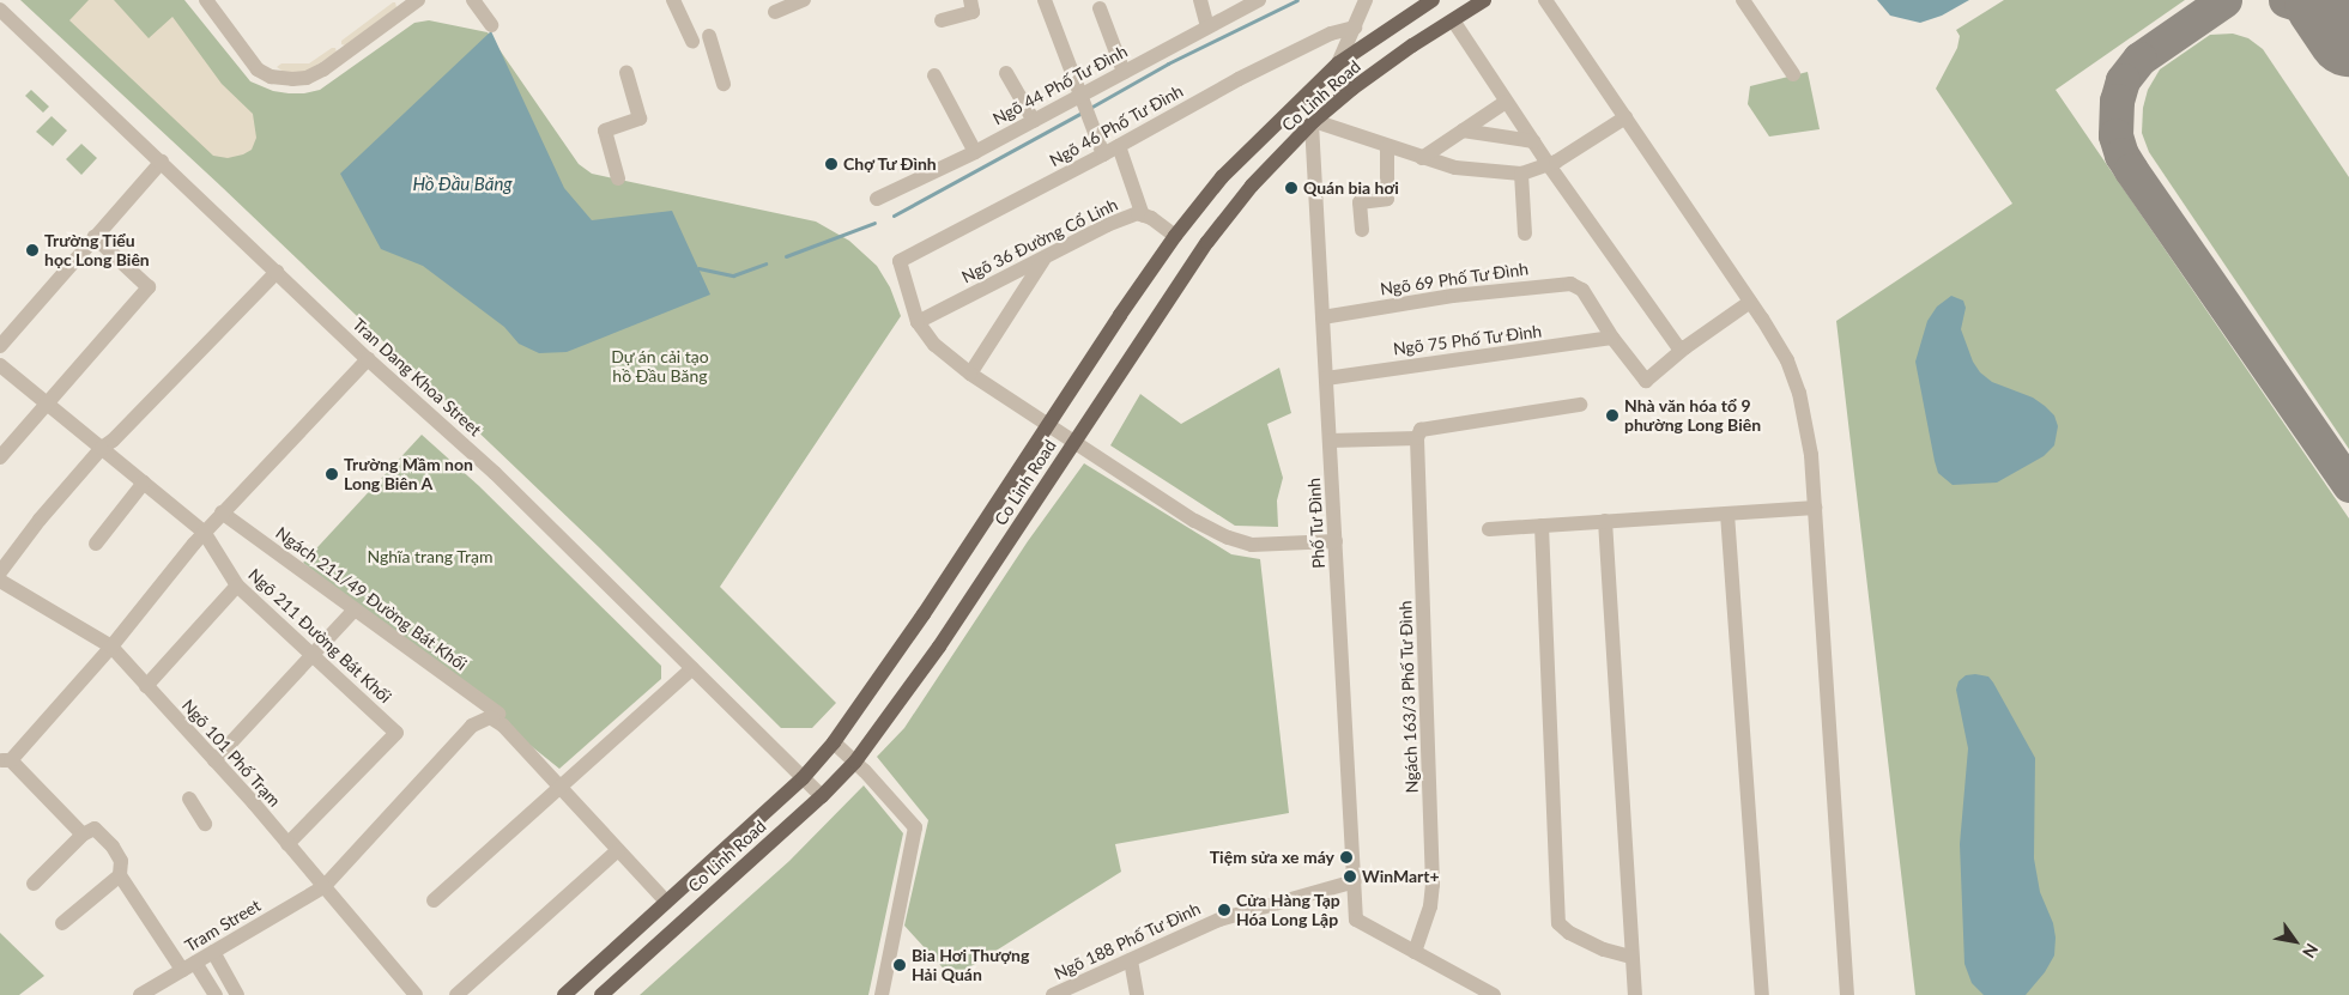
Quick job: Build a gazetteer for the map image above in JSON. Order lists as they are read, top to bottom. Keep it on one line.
{"streets":{"main road":["Co Linh Road"],"street":["Ngõ 44 Phố Tư Đình","Ngõ 46 Phố Tư Đình","Ngõ 36 Đường Cổ Linh","Ngõ 69 Phố Tư Đình","Ngõ 75 Phố Tư Đình","Tran Dang Khoa Street","Phố Tư Đình","Ngách 211/49 Đường Bát Khối","Ngõ 211 Đường Bát Khối","Ngách 163/3 Phố Tư Đình","Ngõ 101 Phố Trạm","Tram Street","Ngõ 188 Phố Tư Đình"]},"crossings":[["Co Linh Road","Ngõ 36 Đường Cổ Linh"],["Co Linh Road","Tran Dang Khoa Street"],["Co Linh Road","Phố Tư Đình"],["Ngõ 46 Phố Tư Đình","Ngõ 36 Đường Cổ Linh"],["Ngõ 69 Phố Tư Đình","Ngõ 75 Phố Tư Đình"],["Ngõ 69 Phố Tư Đình","Phố Tư Đình"],["Ngõ 75 Phố Tư Đình","Phố Tư Đình"],["Phố Tư Đình","Ngách 163/3 Phố Tư Đình"],["Phố Tư Đình","Ngõ 188 Phố Tư Đình"],["Ngõ 211 Đường Bát Khối","Ngõ 101 Phố Trạm"],["Ngõ 101 Phố Trạm","Tram Street"]],"water":["Hồ Đầu Băng"],"parks":["Dự án cải tạo hồ Đầu Băng","Nghĩa trang Trạm"],"places":["Chợ Tư Đình","Quán bia hơi","Trường Tiểu học Long Biên","Nhà văn hóa tổ 9 phường Long Biên","Trường Mầm non Long Biên A","Tiệm sửa xe máy","WinMart+","Cửa Hàng Tạp Hóa Long Lập","Bia Hơi Thượng Hải Quán"],"north":"bottom right"}
